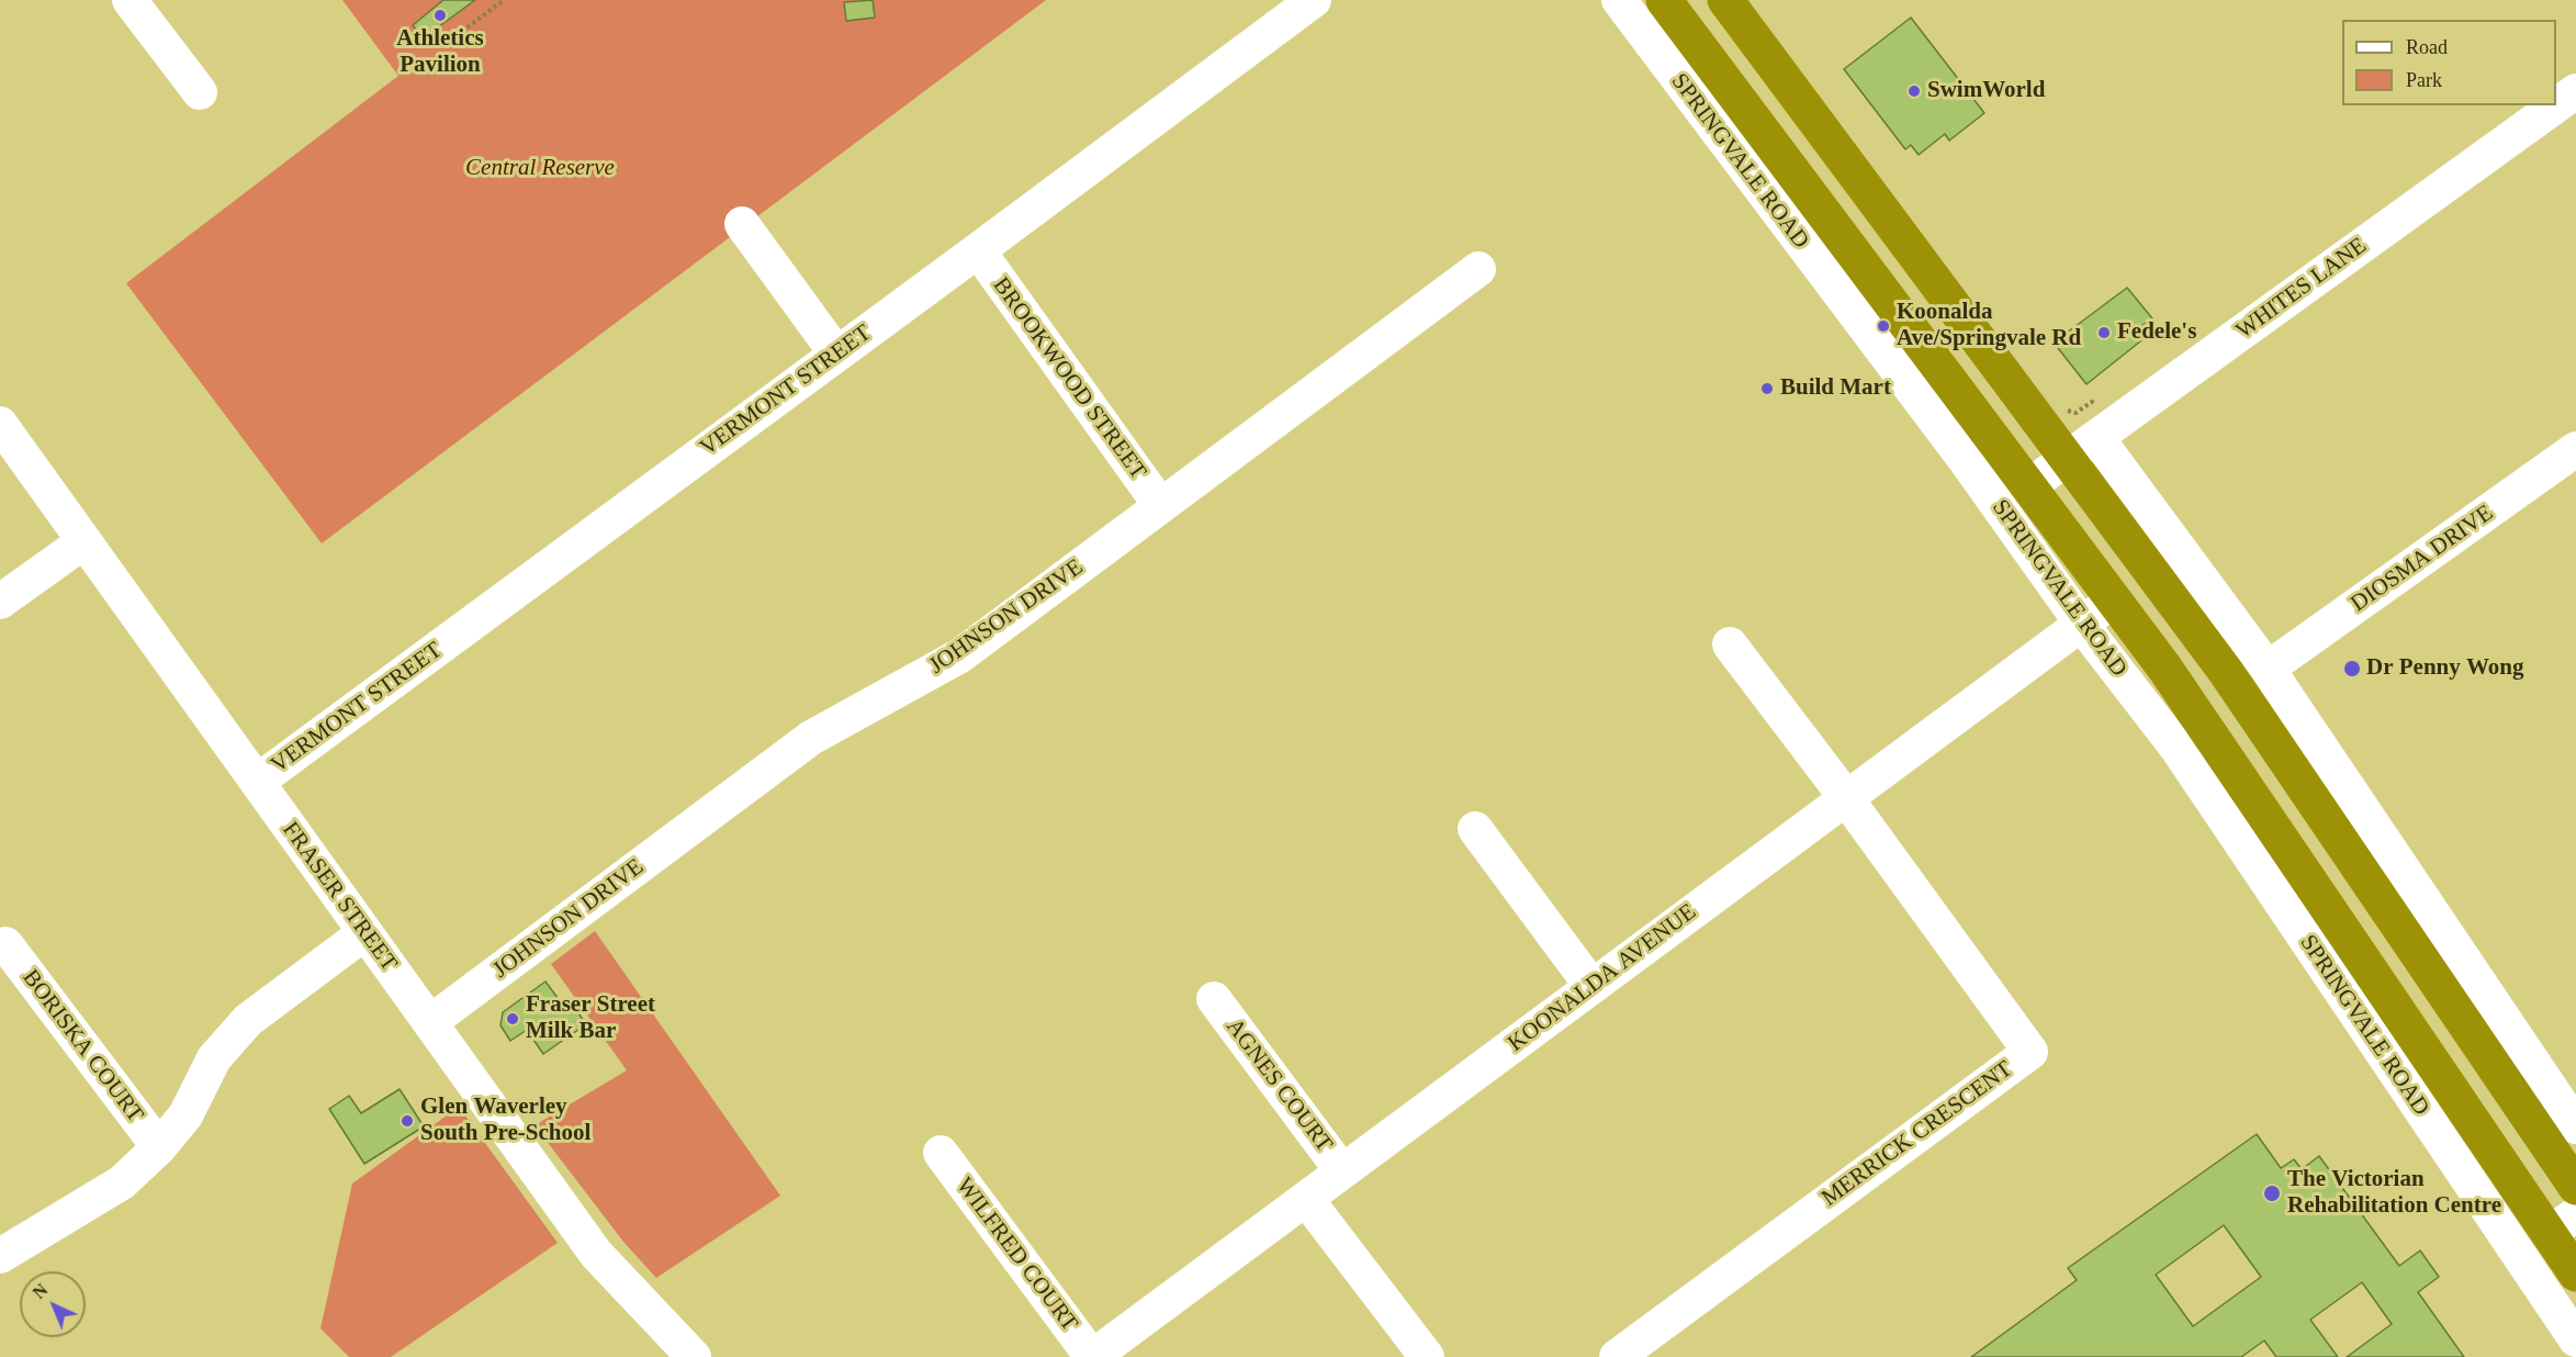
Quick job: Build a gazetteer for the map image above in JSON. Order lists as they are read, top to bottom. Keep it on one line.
{"streets":{"highway":["SPRINGVALE ROAD"],"street":["WHITES LANE","BROOKWOOD STREET","VERMONT STREET","DIOSMA DRIVE","JOHNSON DRIVE","FRASER STREET","KOONALDA AVENUE","BORISKA COURT","AGNES COURT","MERRICK CRESCENT","WILFRED COURT"]},"crossings":[["SPRINGVALE ROAD","WHITES LANE"],["SPRINGVALE ROAD","KOONALDA AVENUE"],["BROOKWOOD STREET","VERMONT STREET"],["BROOKWOOD STREET","JOHNSON DRIVE"],["VERMONT STREET","FRASER STREET"],["JOHNSON DRIVE","FRASER STREET"],["KOONALDA AVENUE","AGNES COURT"],["KOONALDA AVENUE","MERRICK CRESCENT"],["KOONALDA AVENUE","WILFRED COURT"]],"parks":["Central Reserve"],"places":["Athletics Pavilion","SwimWorld","Koonalda Ave/Springvale Rd","Fedele's","Build Mart","Dr Penny Wong","Fraser Street Milk Bar","Glen Waverley South Pre-School","The Victorian Rehabilitation Centre"],"legend":["Road","Park"],"north":"top left"}
